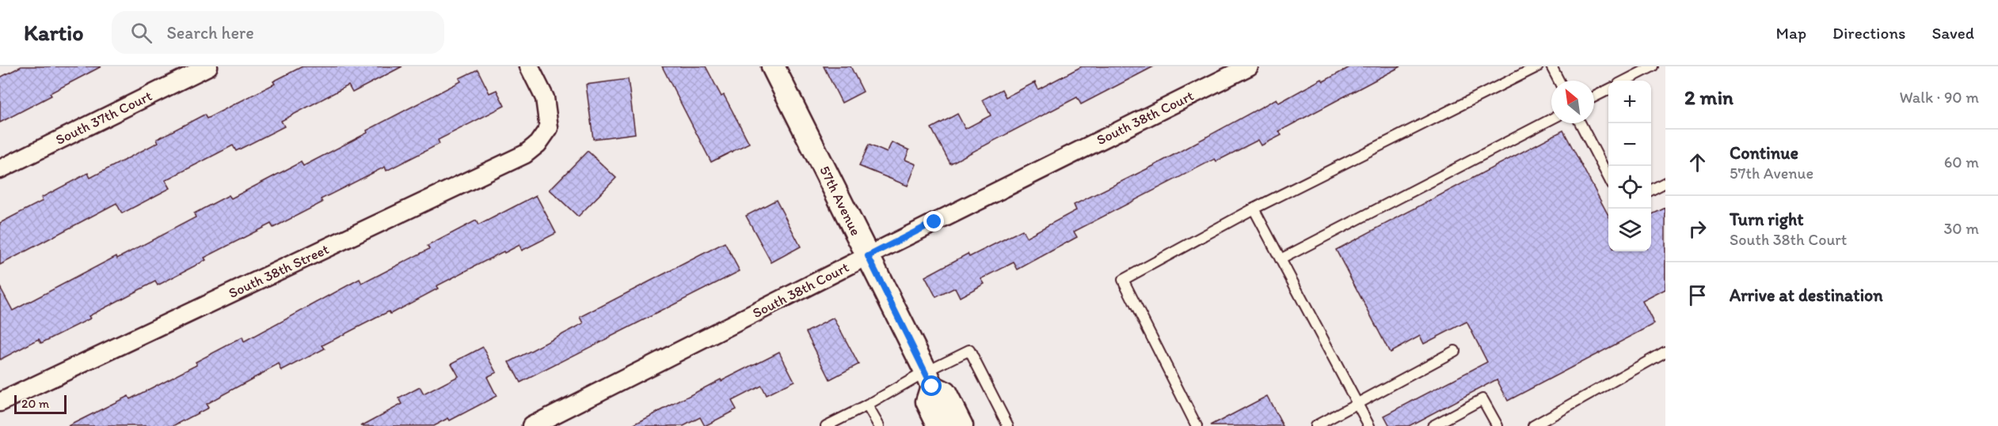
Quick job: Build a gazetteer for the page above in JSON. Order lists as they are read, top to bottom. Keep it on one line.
{"streets":{"street":["South 37th Court","South 38th Court","57th Avenue","South 38th Street"]},"crossings":[["South 38th Court","57th Avenue"]],"scale_bar":"20 m","north":"top left","page":{"header":"Kartio","search":"Search here","nav":["Map","Directions","Saved"],"heading":["2 min","Walk · 90 m"],"map_buttons":["+","−"],"list":[["Continue","57th Avenue","60 m"],["Turn right","South 38th Court","30 m"],"Arrive at destination"],"scale":"20 m"}}
